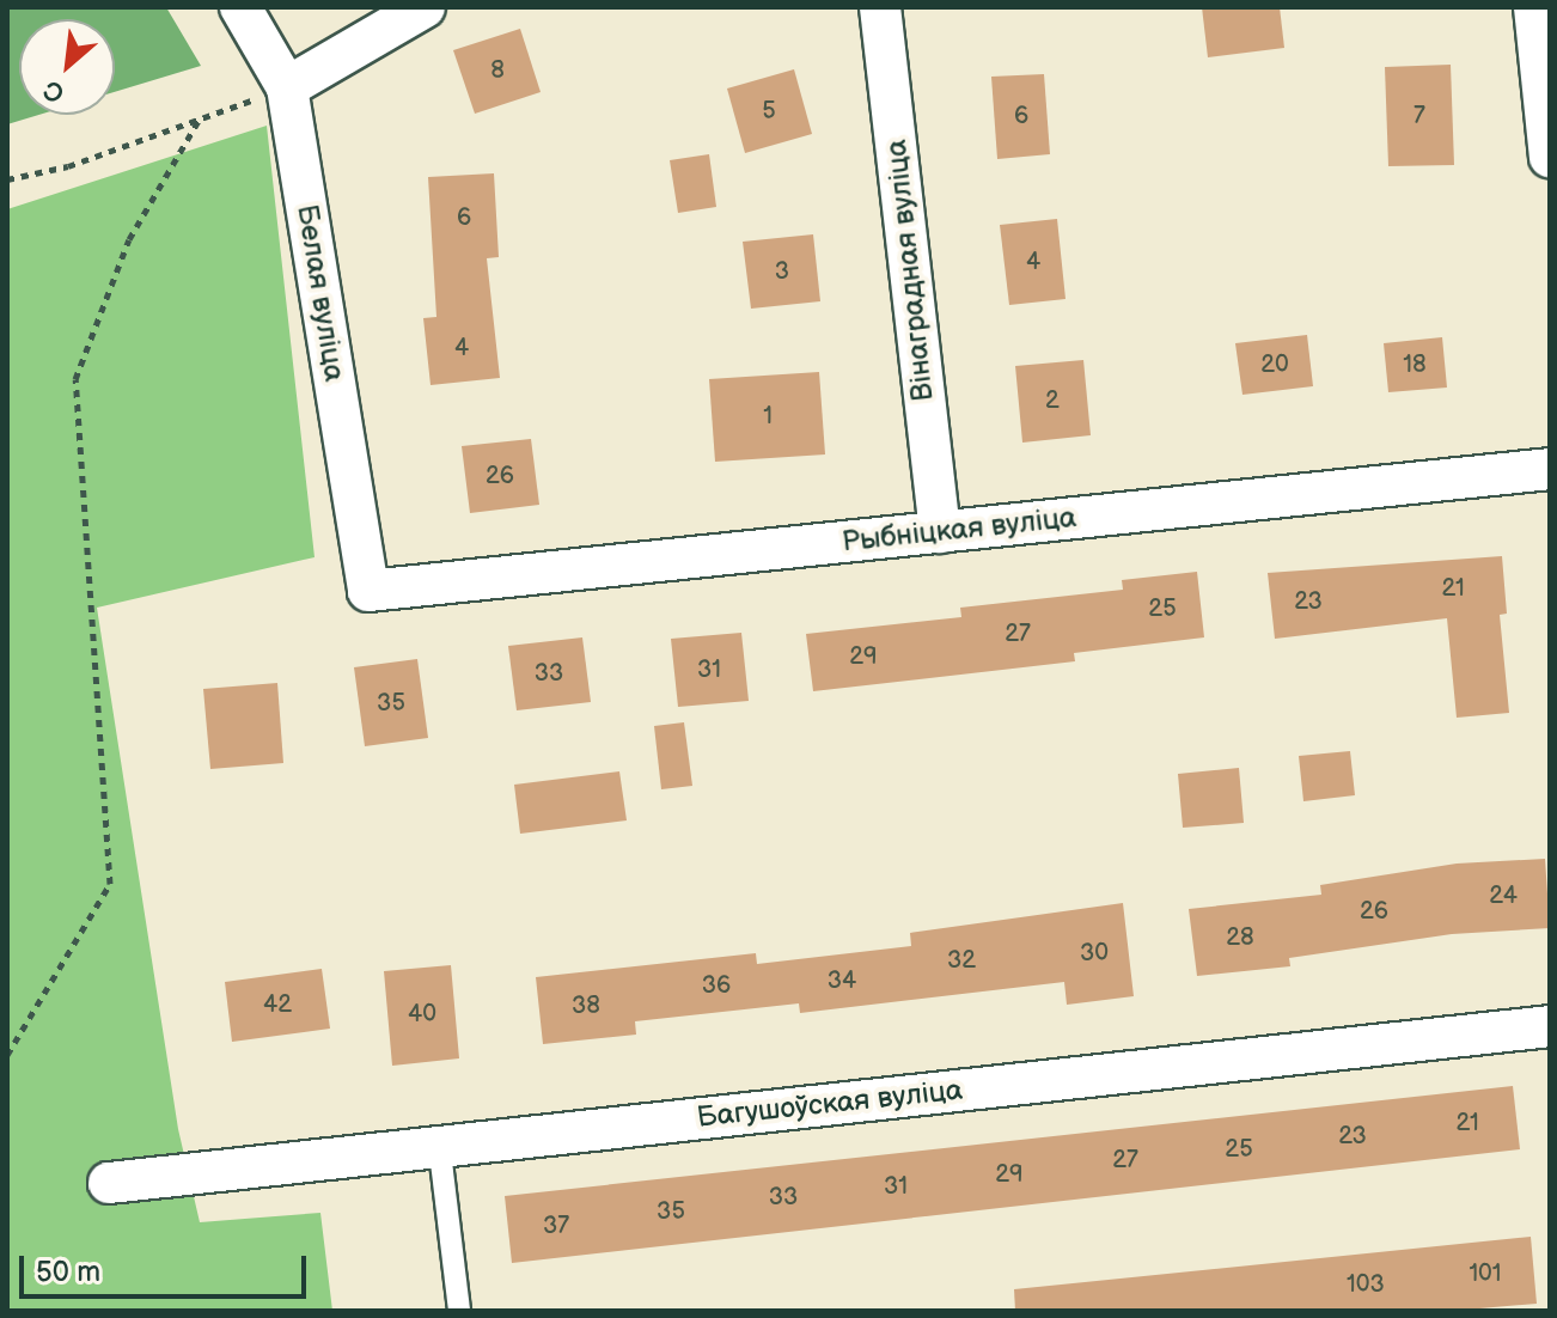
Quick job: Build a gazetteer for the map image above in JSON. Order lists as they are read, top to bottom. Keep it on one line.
{"streets":{"street":["Вінаградная вуліца","Белая вуліца","Рыбніцкая вуліца","Багушоўская вуліца"]},"crossings":[["Вінаградная вуліца","Рыбніцкая вуліца"],["Белая вуліца","Рыбніцкая вуліца"]],"house_numbers":["8","5","6","7","6","4","3","4","20","18","2","1","26","21","23","25","27","29","31","33","35","24","26","28","30","32","34","36","42","38","40","21","23","25","27","29","31","33","35","37","101","103"],"scale_bar":"50 m","north":"bottom left"}
